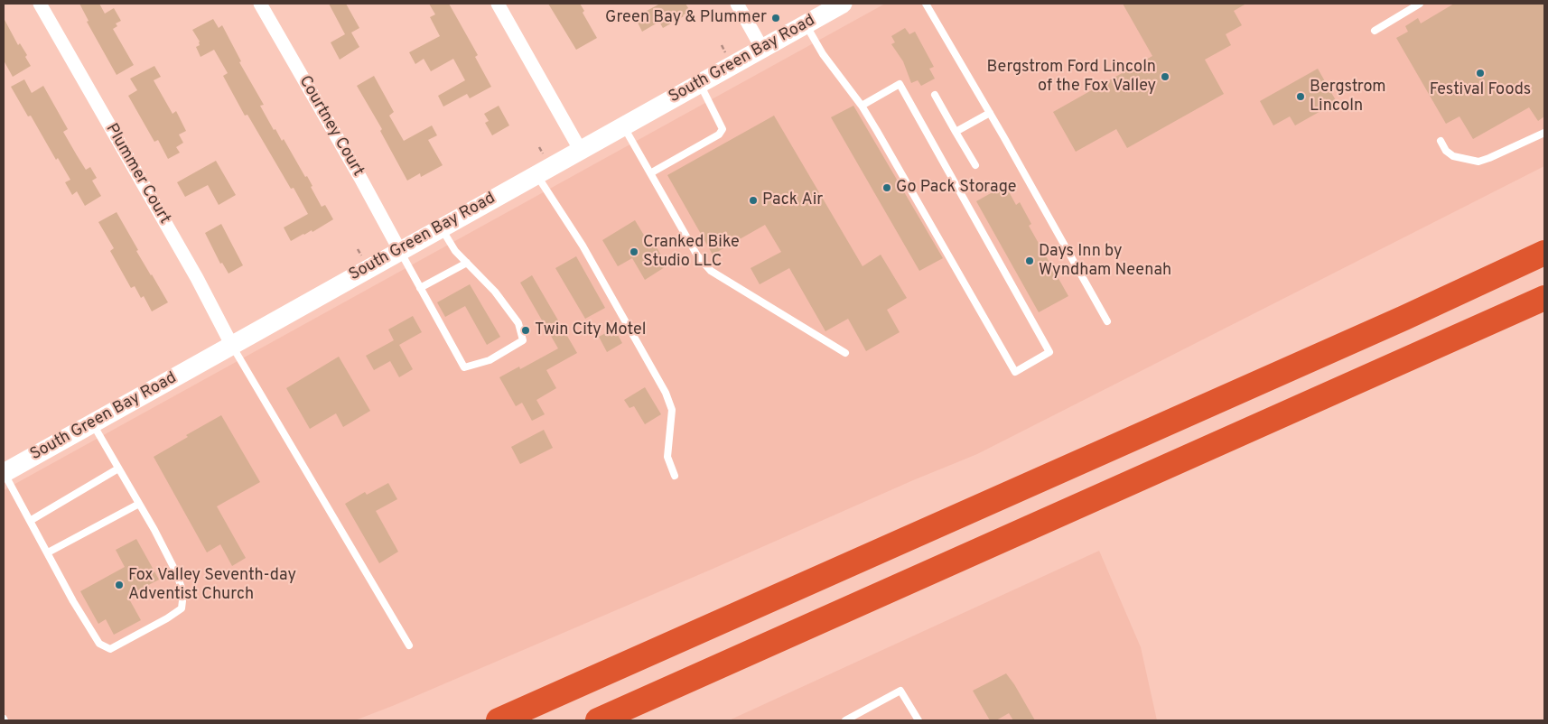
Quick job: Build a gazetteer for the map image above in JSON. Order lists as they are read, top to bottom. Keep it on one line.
{"streets":{"main road":["South Green Bay Road"],"street":["Courtney Court","Plummer Court"]},"crossings":[["South Green Bay Road","Courtney Court"],["South Green Bay Road","Plummer Court"]],"places":["Green Bay & Plummer","Festival Foods","Bergstrom Ford Lincoln of the Fox Valley","Bergstrom Lincoln","Go Pack Storage","Pack Air","Cranked Bike Studio LLC","Days Inn by Wyndham Neenah","Twin City Motel","Fox Valley Seventh-day Adventist Church"]}
